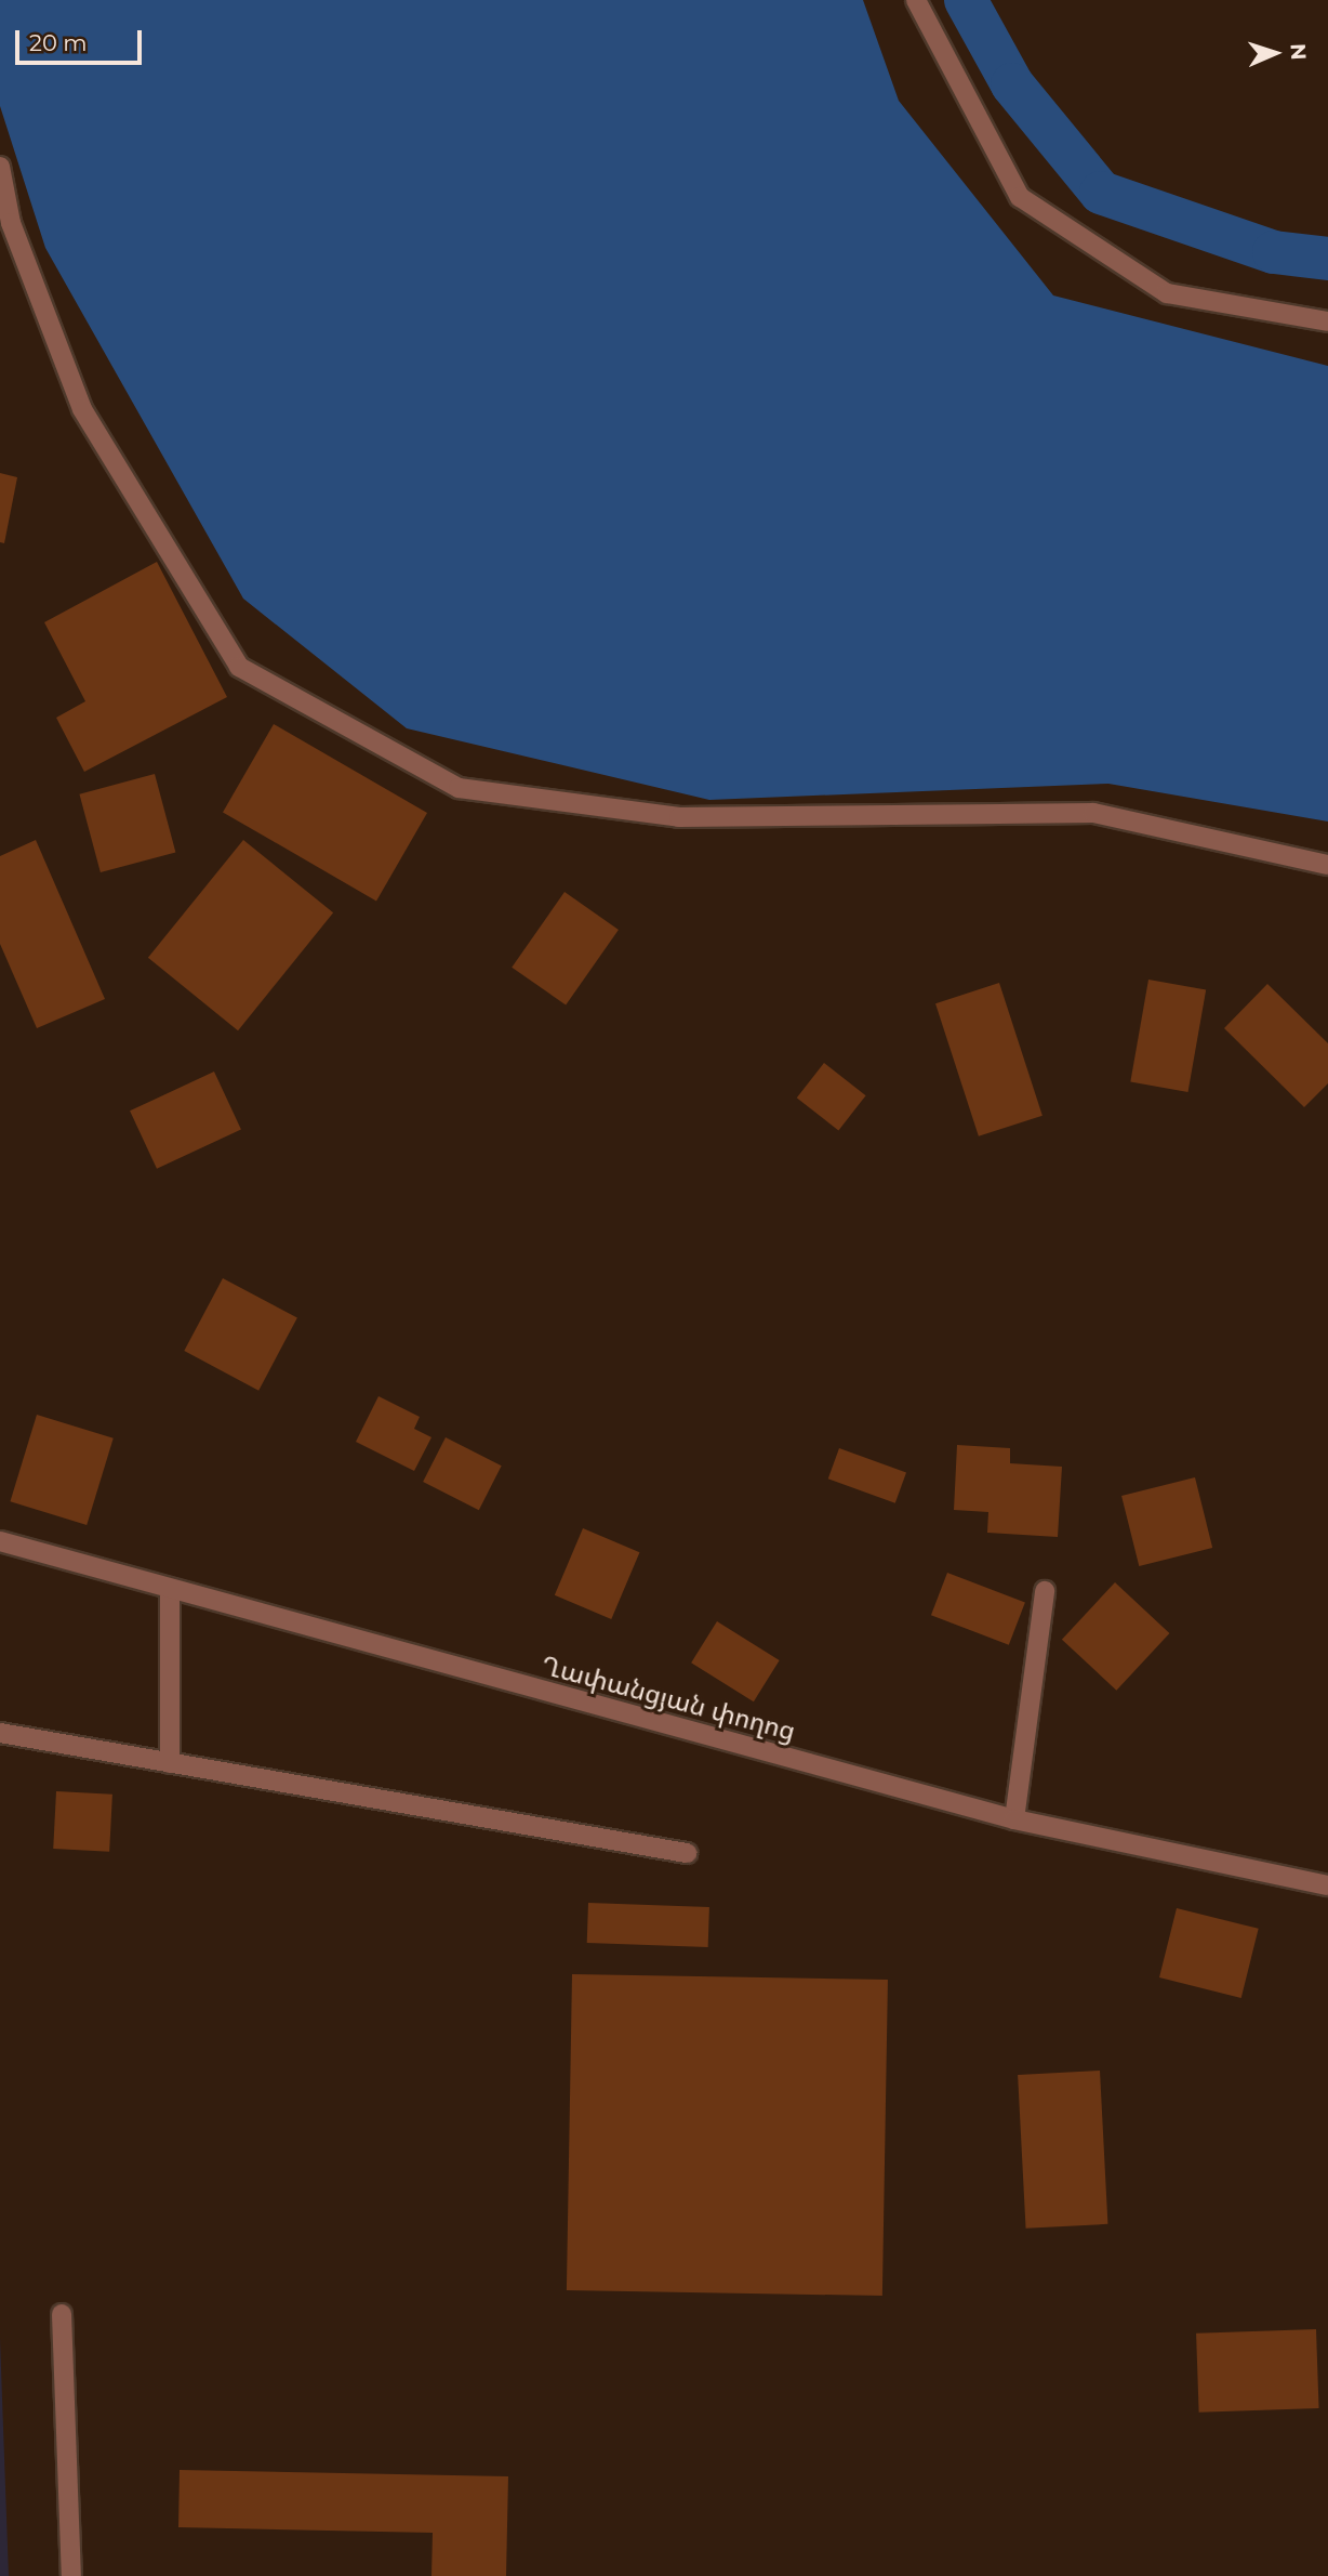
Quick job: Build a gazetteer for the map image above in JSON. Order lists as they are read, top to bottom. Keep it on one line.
{"streets":{"street":["Ղափանցյան փողոց"]},"scale_bar":"20 m","north":"right"}
